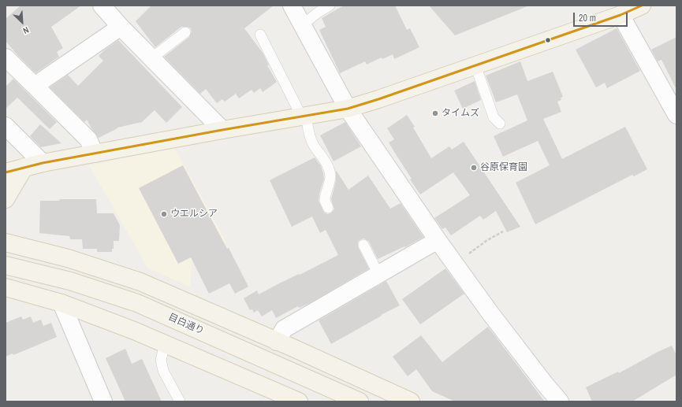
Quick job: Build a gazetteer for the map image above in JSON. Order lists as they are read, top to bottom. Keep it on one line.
{"streets":{"main road":["目白通り"]},"places":["タイムズ","谷原保育園","ウエルシア"],"scale_bar":"20 m","north":"bottom right"}
